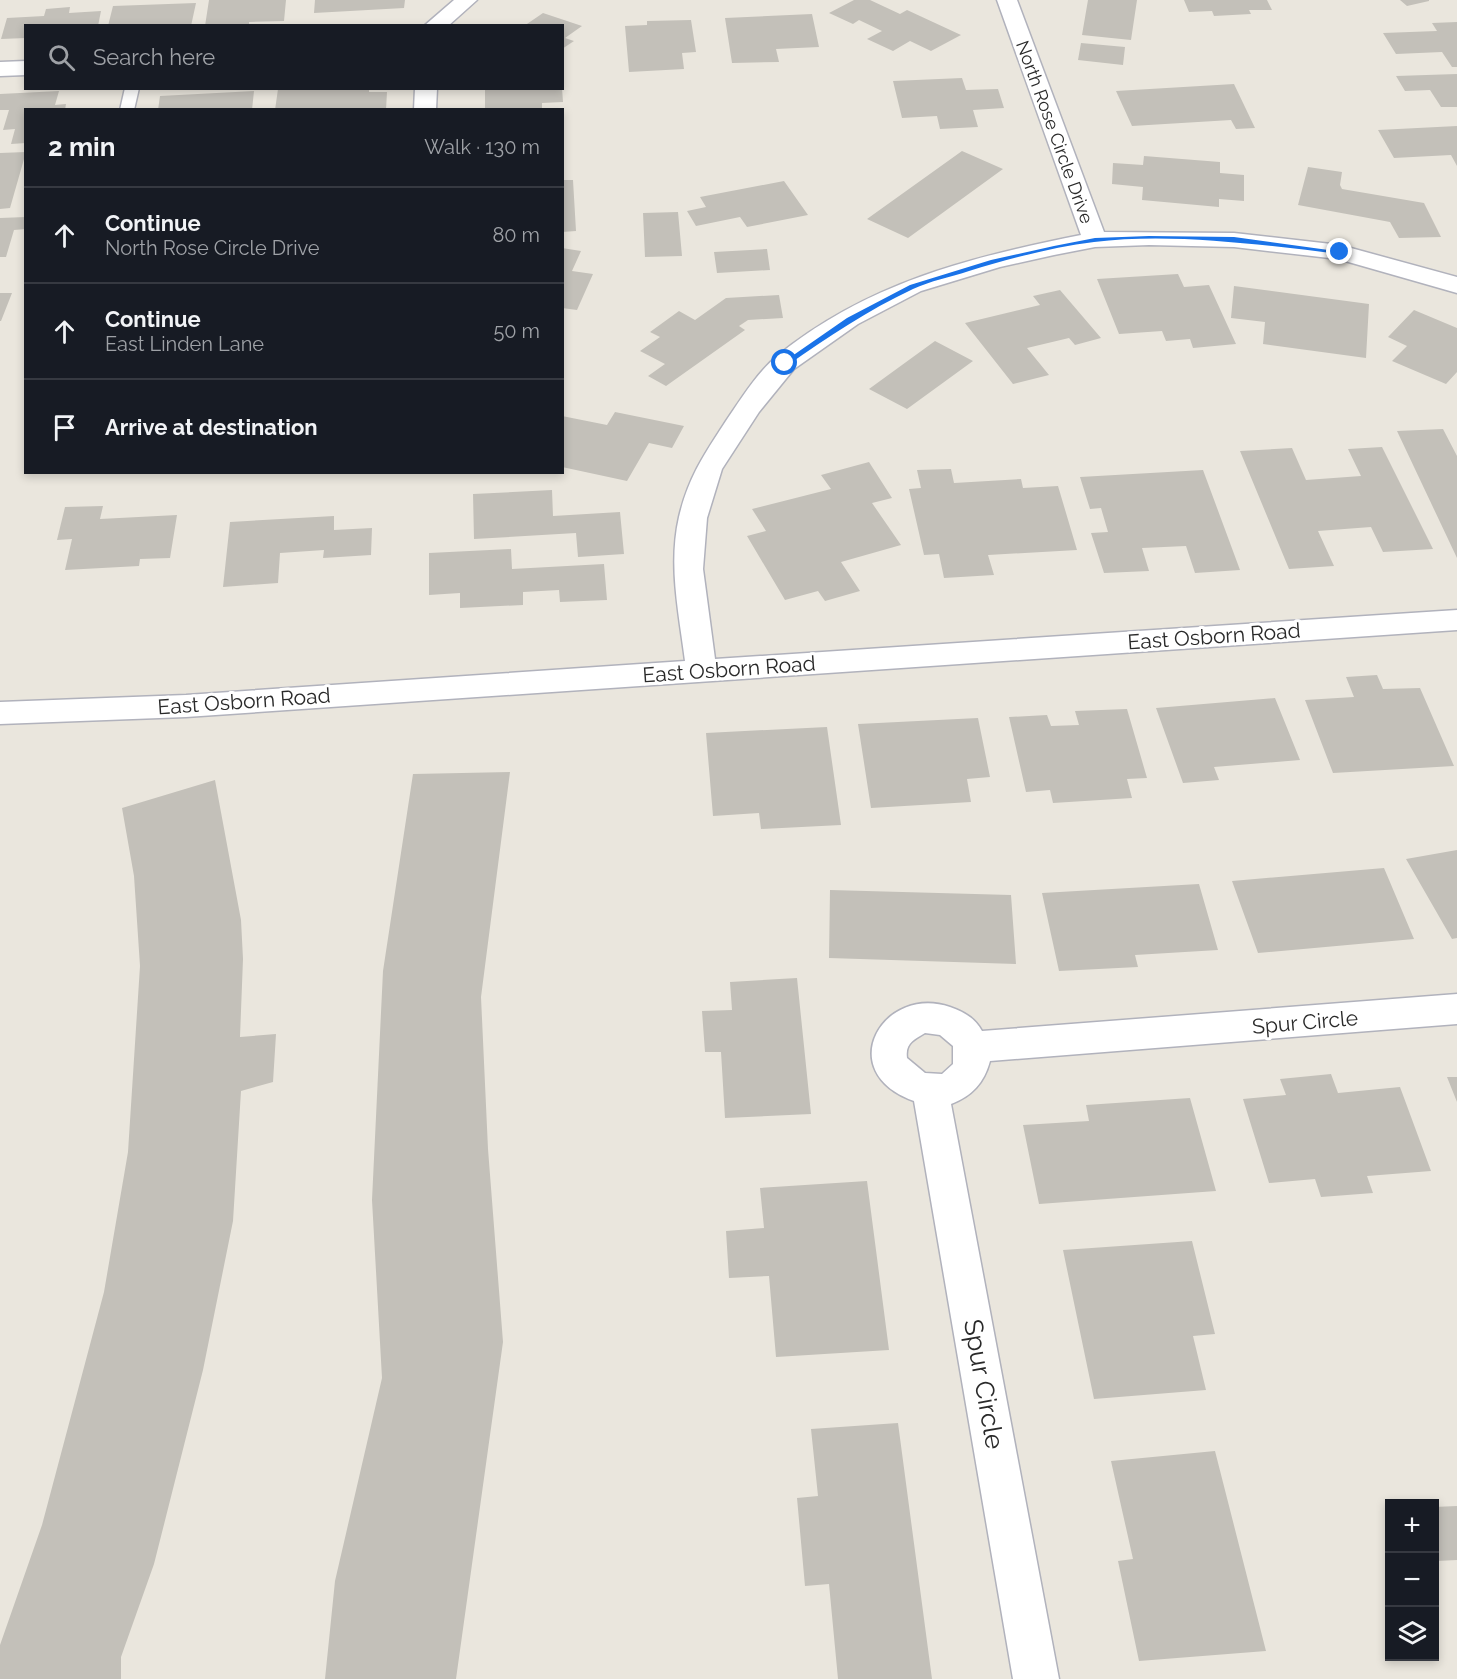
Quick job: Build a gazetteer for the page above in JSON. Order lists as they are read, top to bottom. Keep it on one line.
{"streets":{"street":["North Rose Circle Drive","East Osborn Road","Spur Circle"]},"crossings":[["North Rose Circle Drive","East Osborn Road"]],"page":{"search":"Search here","heading":["2 min","Walk · 130 m"],"list":[["Continue","North Rose Circle Drive","80 m"],["Continue","East Linden Lane","50 m"],"Arrive at destination"],"map_buttons":["+","−"]}}
